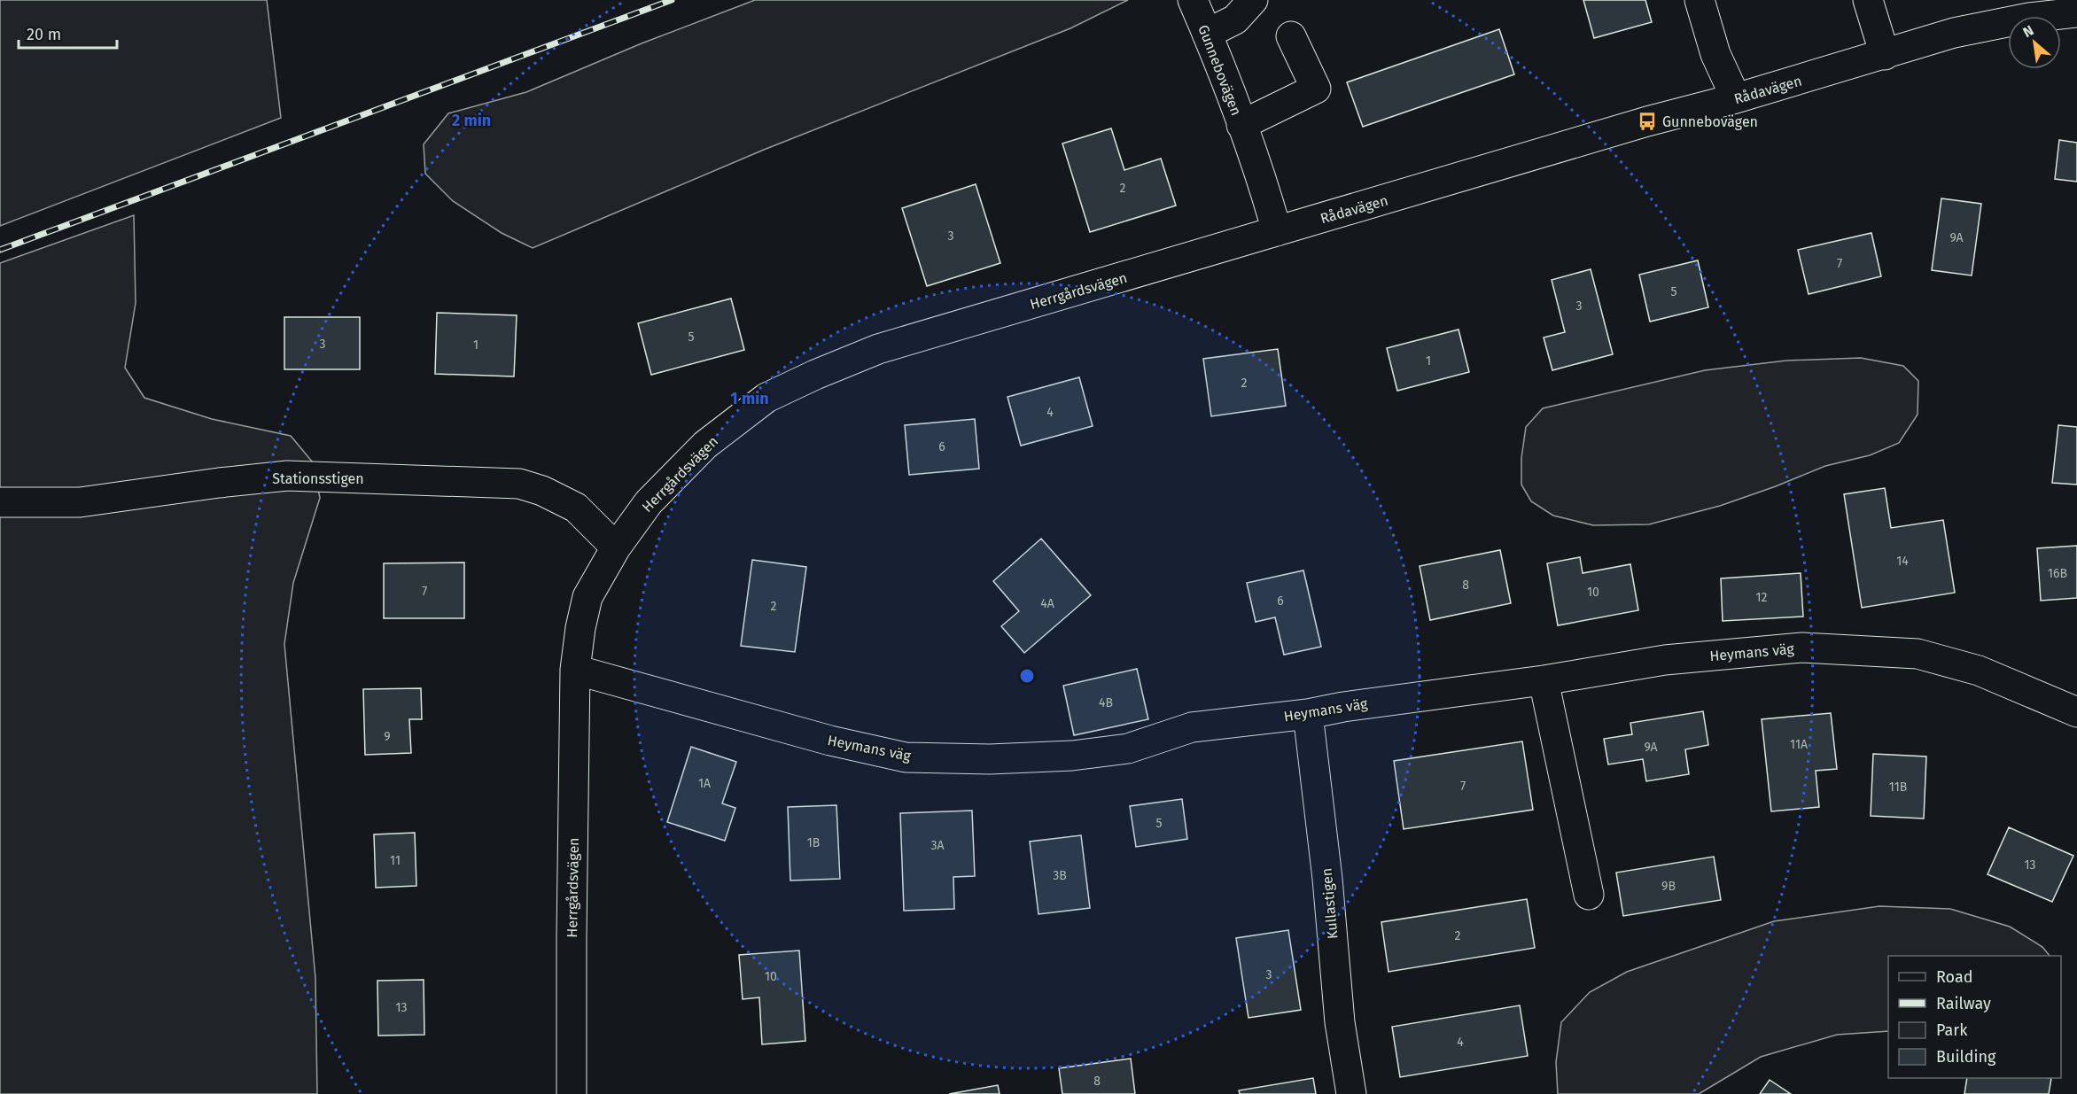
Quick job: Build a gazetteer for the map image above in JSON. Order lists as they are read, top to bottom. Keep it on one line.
{"streets":{"street":["Gunnebovägen","Rådavägen","Herrgårdsvägen","Stationsstigen","Heymans väg","Kullastigen"]},"crossings":[["Gunnebovägen","Rådavägen"],["Gunnebovägen","Herrgårdsvägen"],["Rådavägen","Herrgårdsvägen"],["Herrgårdsvägen","Stationsstigen"],["Herrgårdsvägen","Heymans väg"],["Heymans väg","Kullastigen"]],"places":{"bus stop":["Gunnebovägen"]},"house_numbers":["2","3","9A","7","5","3","5","3","1","1","2","4","6","14","16B","8","7","10","12","6","4A","2","4B","9","11A","9A","1A","7","11B","5","1B","3A","11","13","3B","9B","2","3","10","13","4","8"],"legend":["Road","Railway","Park","Building"],"scale_bar":"20 m","north":"top left","rings":["2 min","1 min"]}
